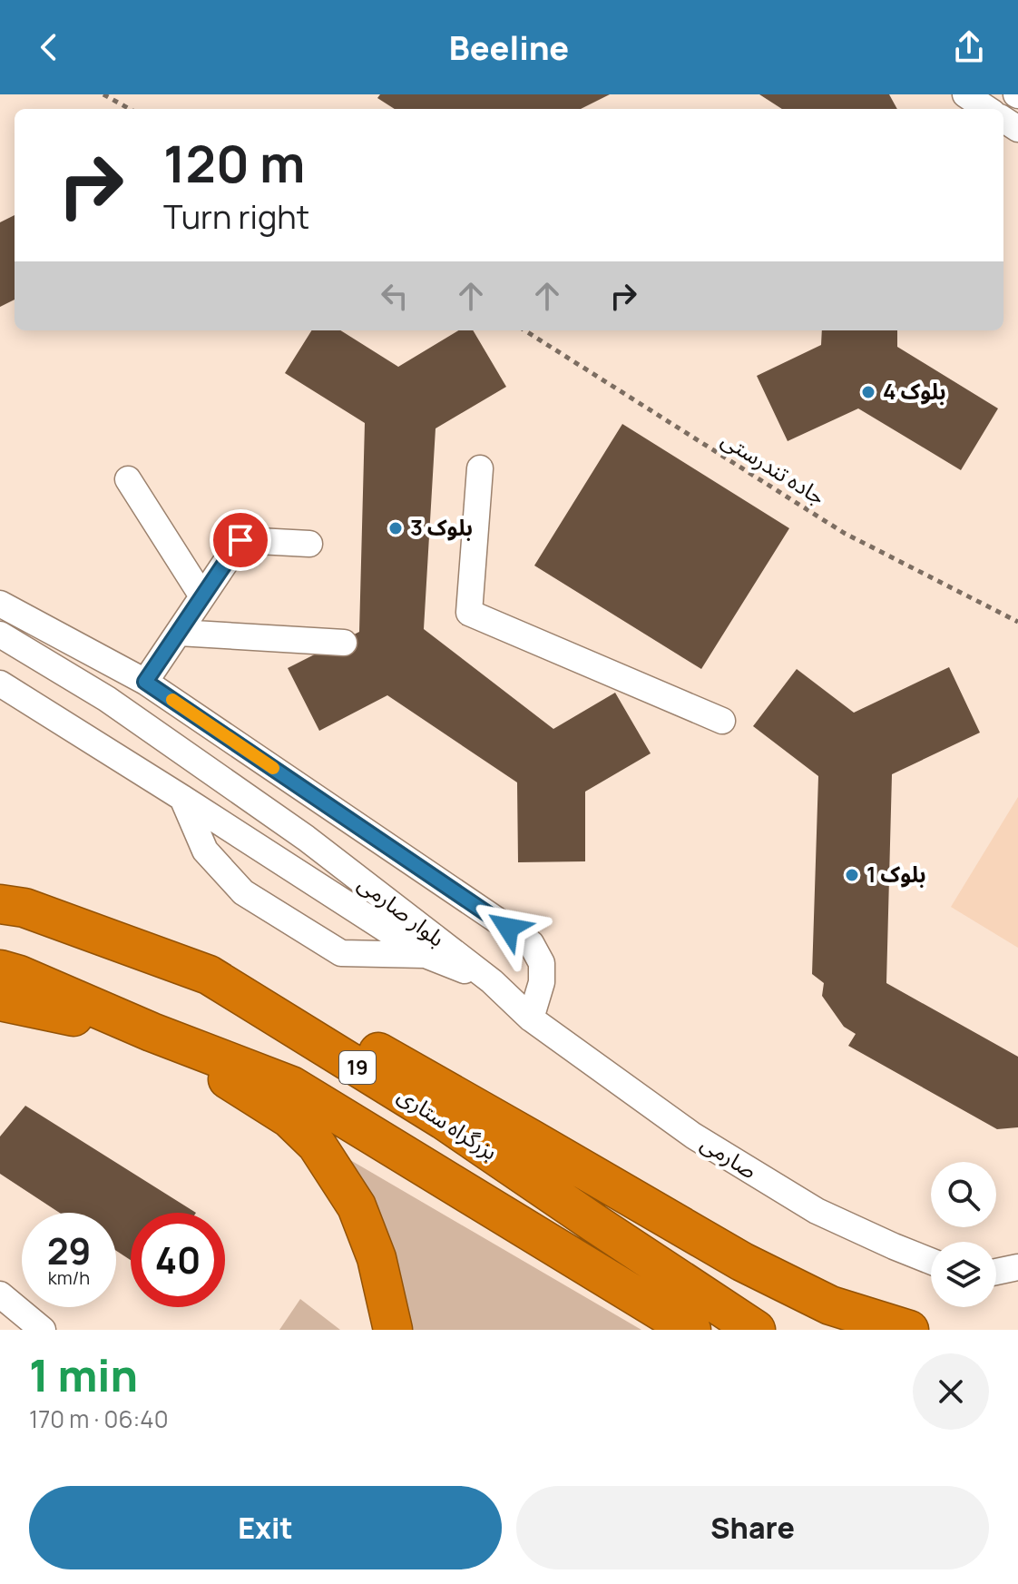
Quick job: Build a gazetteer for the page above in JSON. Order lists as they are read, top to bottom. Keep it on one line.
{"streets":{"highway":["19","بزرگراه ستاری"],"street":["بلوار صارمی","صارمی"],"path":["جاده تندرستی"]},"crossings":[["بلوار صارمی","صارمی"]],"places":["بلوک 4","بلوک 3","بلوک 1"],"page":{"header":"Beeline","turn":["120 m","Turn right"],"speed":"29 km/h","limit":"40","heading":["1 min","170 m · 06:40"],"buttons":["Exit","Share"]}}
